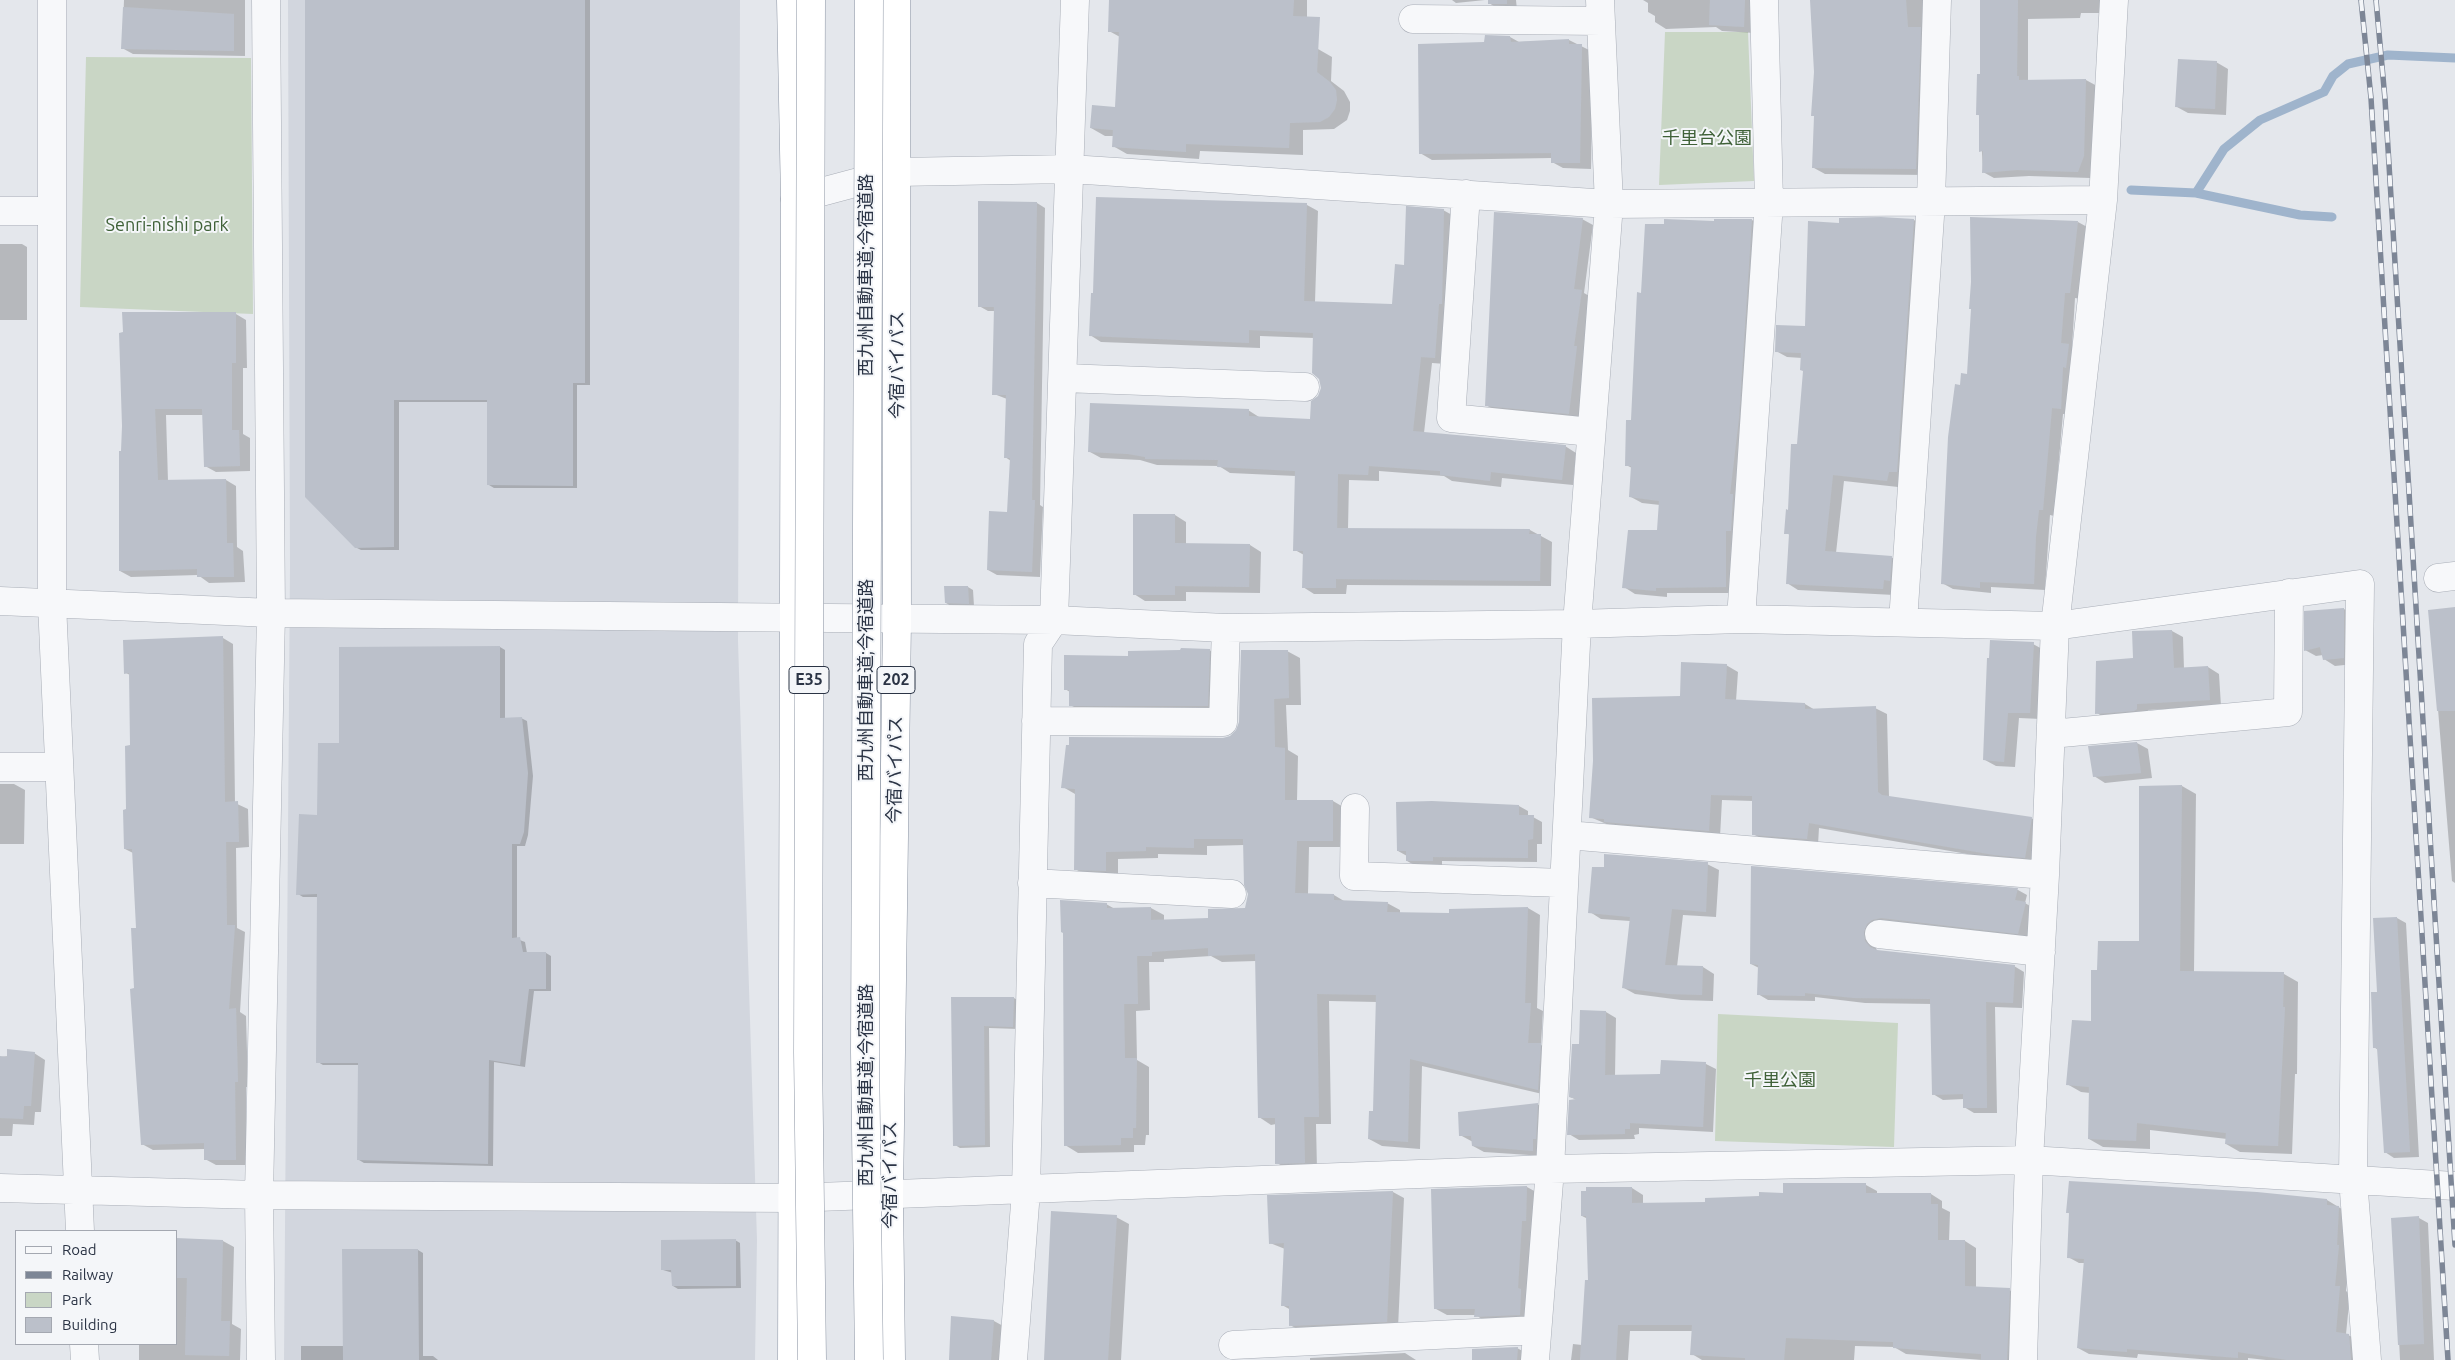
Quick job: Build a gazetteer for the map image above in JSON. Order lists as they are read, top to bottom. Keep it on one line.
{"streets":{"highway":["西九州自動車道;今宿道路","今宿バイパス","E35","202"]},"parks":["千里台公園","Senri-nishi park","千里公園"],"legend":["Road","Railway","Park","Building"]}
